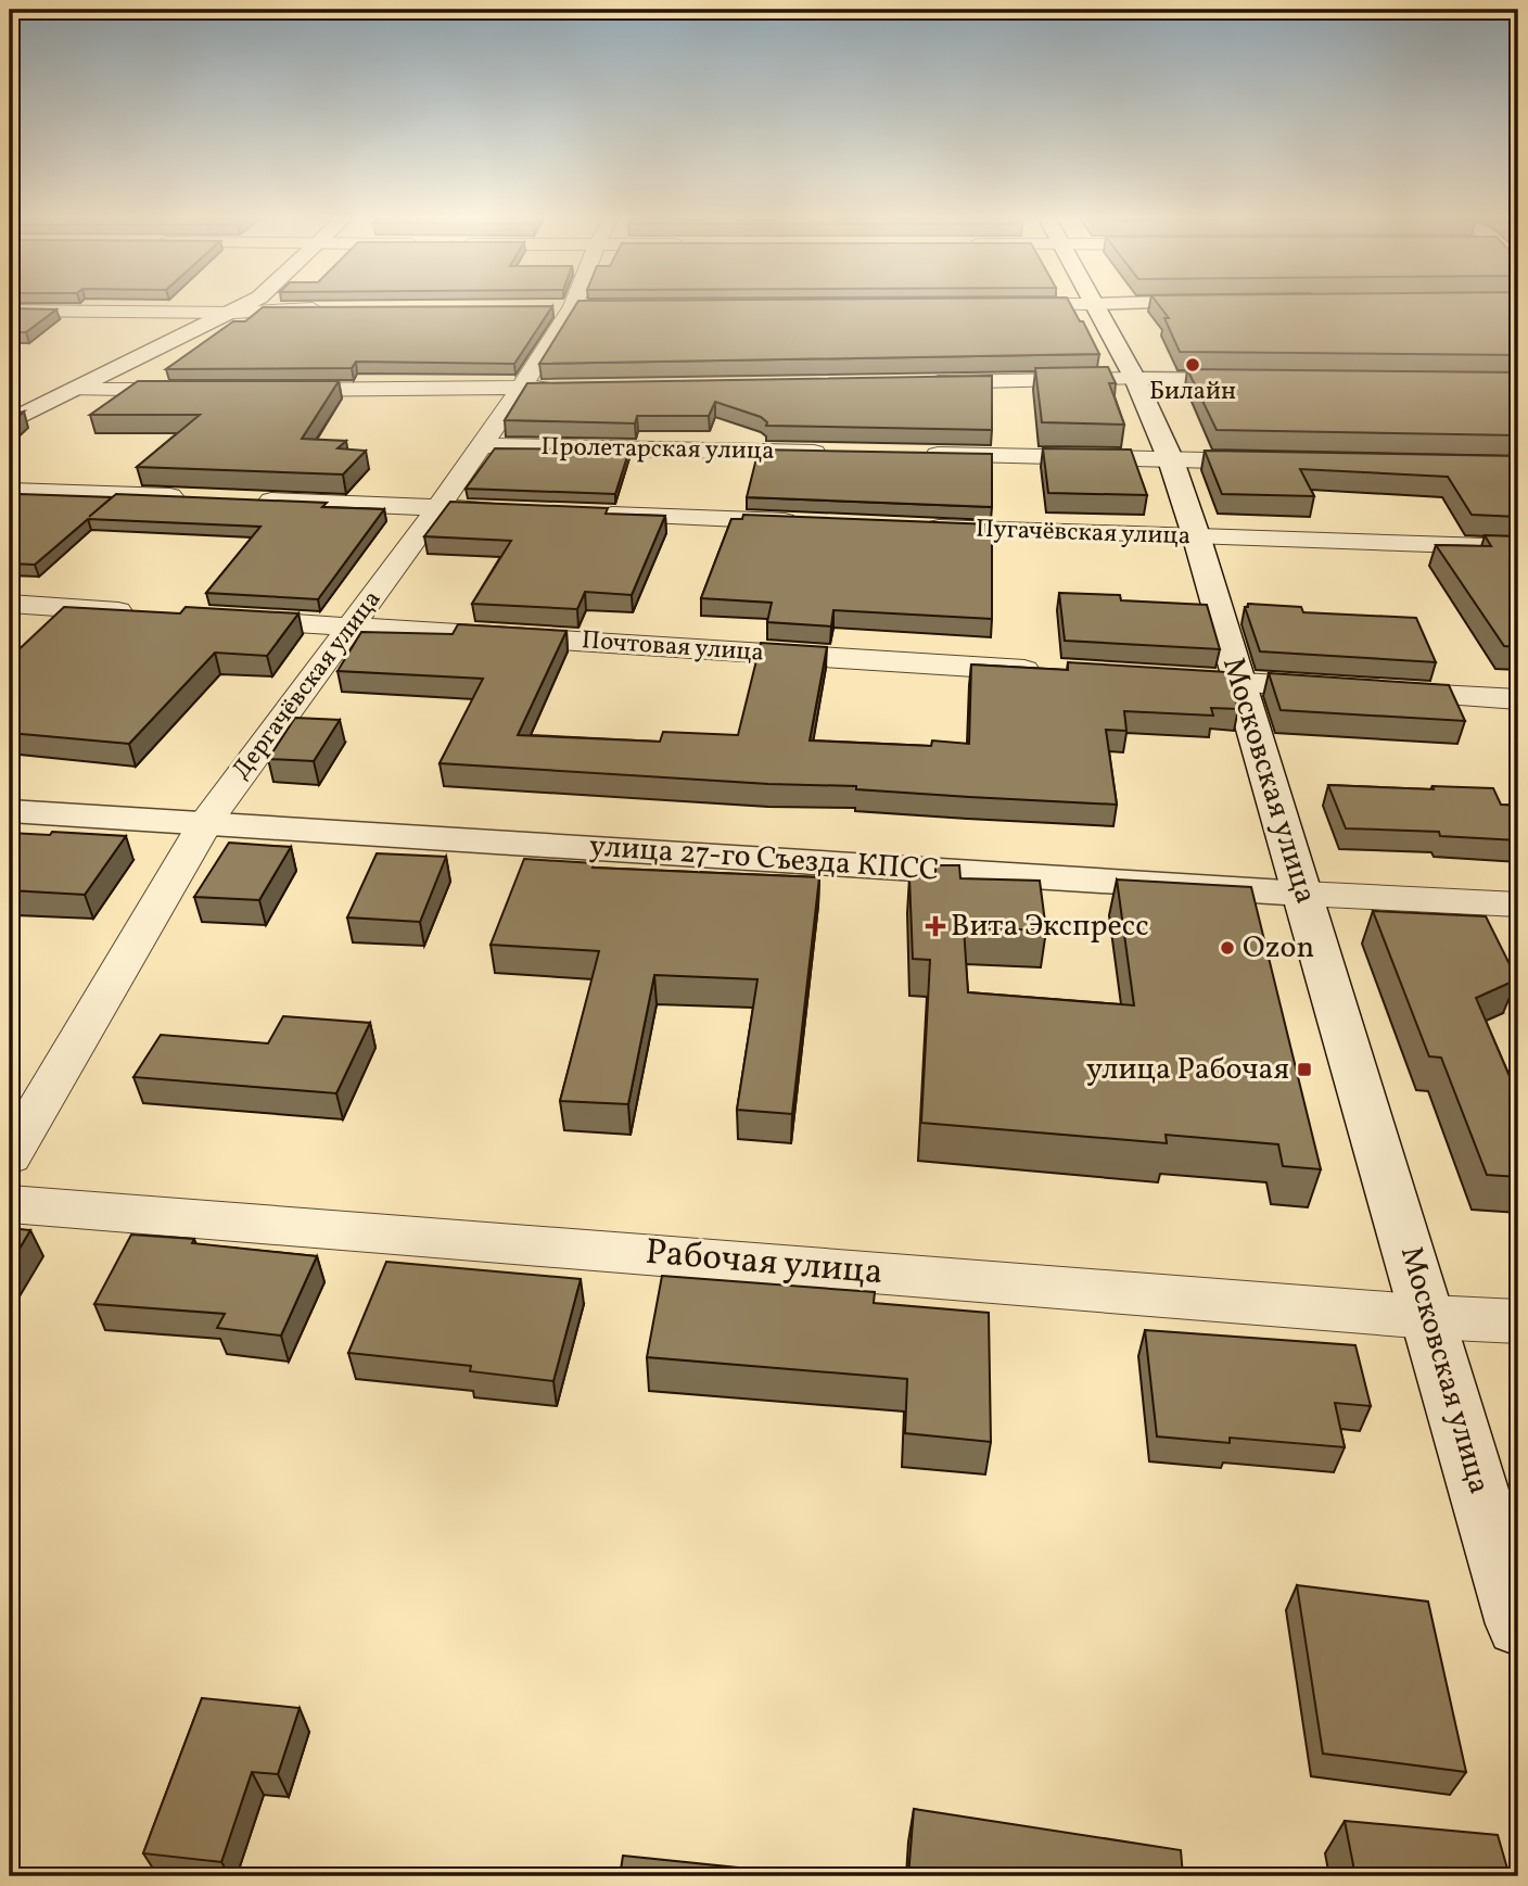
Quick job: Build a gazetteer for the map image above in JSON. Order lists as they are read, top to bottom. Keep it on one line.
{"streets":{"street":["Пролетарская улица","Пугачёвская улица","Почтовая улица","Дергачёвская улица","Московская улица","улица 27-го Съезда КПСС","Рабочая улица"]},"crossings":[["Пролетарская улица","Дергачёвская улица"],["Пугачёвская улица","Московская улица"],["Почтовая улица","Дергачёвская улица"],["Дергачёвская улица","улица 27-го Съезда КПСС"],["Московская улица","улица 27-го Съезда КПСС"],["Московская улица","Рабочая улица"]],"places":{"other":["Билайн","Ozon"],"health":["Вита Экспресс"],"transit":["улица Рабочая"]}}
